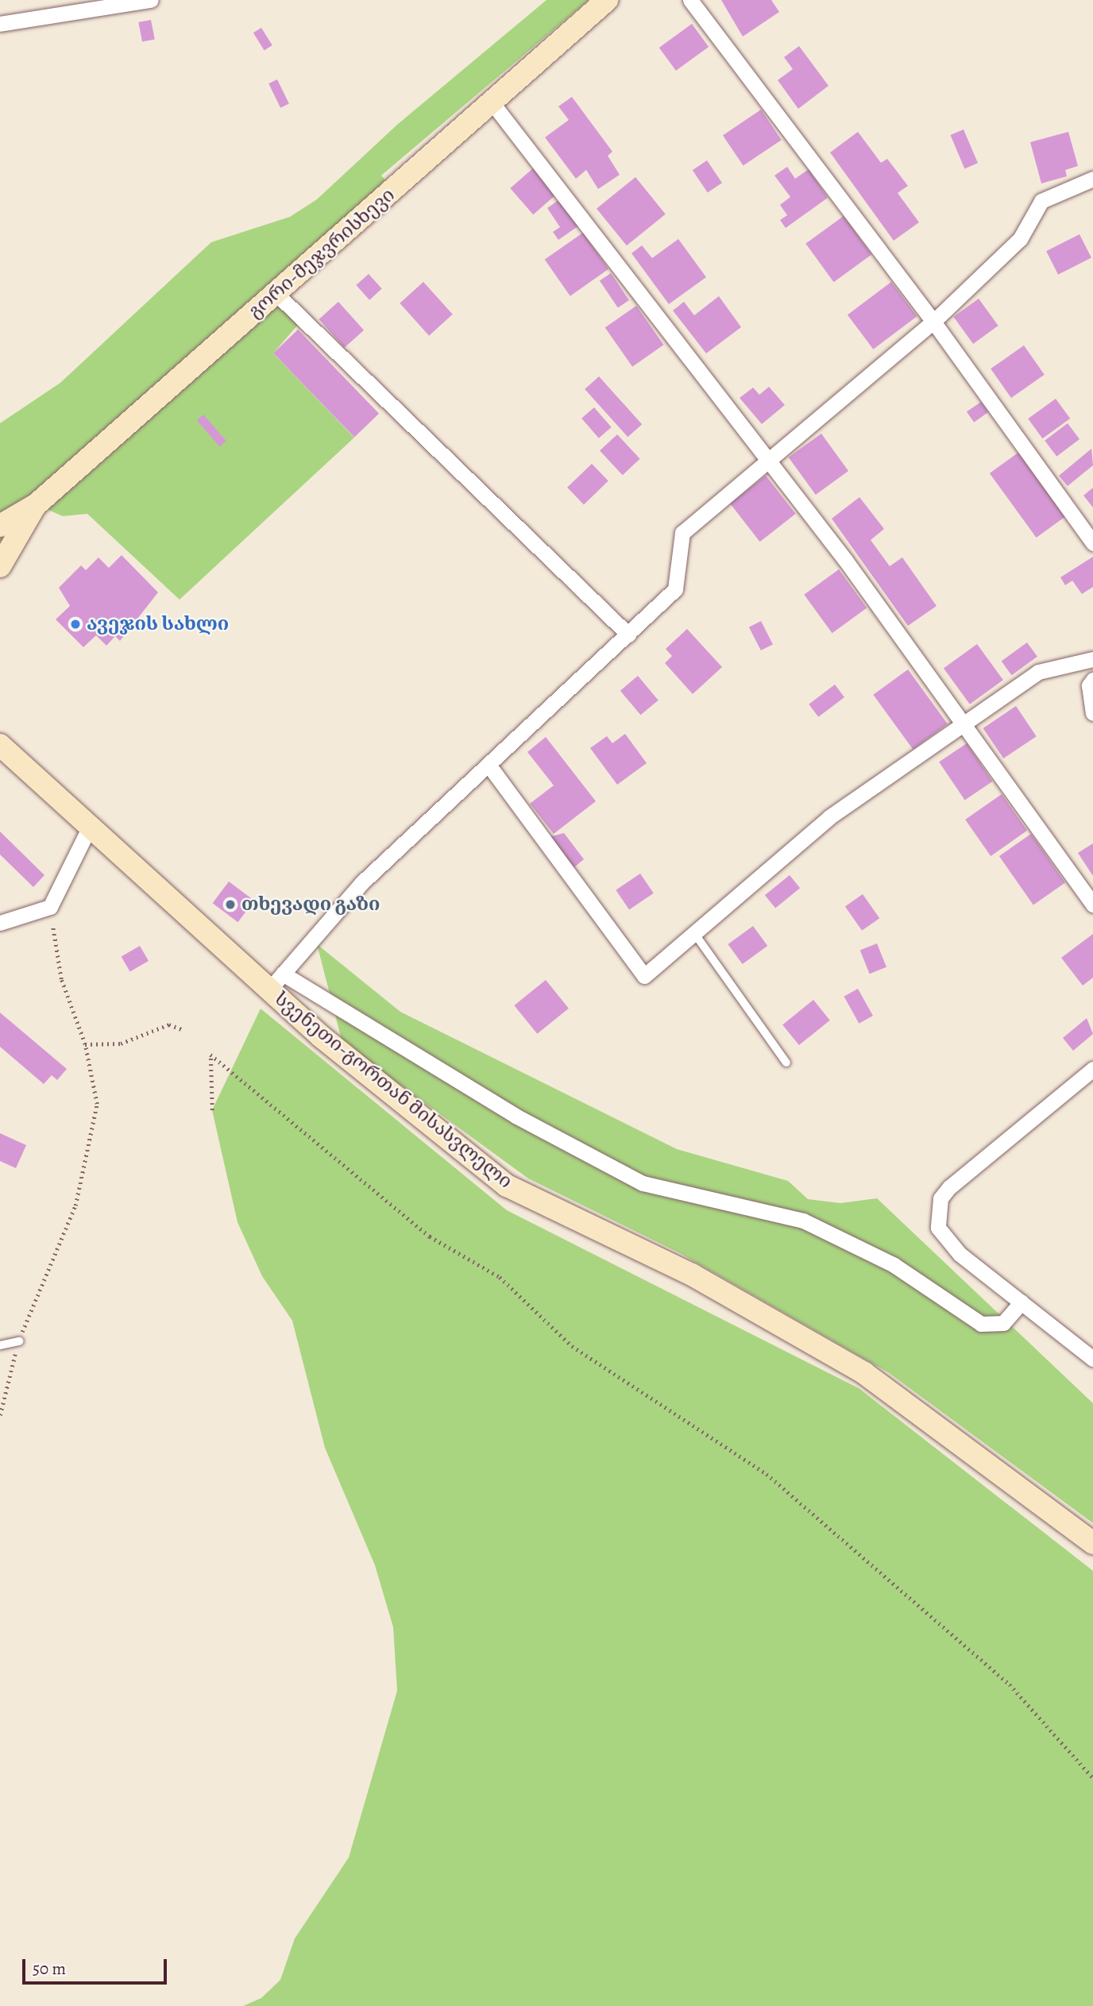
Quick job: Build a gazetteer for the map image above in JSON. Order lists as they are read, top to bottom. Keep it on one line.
{"streets":{"main road":["გორი-მეჯვრისხევი","სვენეთი-გორთან მისასვლელი"]},"places":["ავეჯის სახლი","თხევადი გაზი"],"scale_bar":"50 m"}
